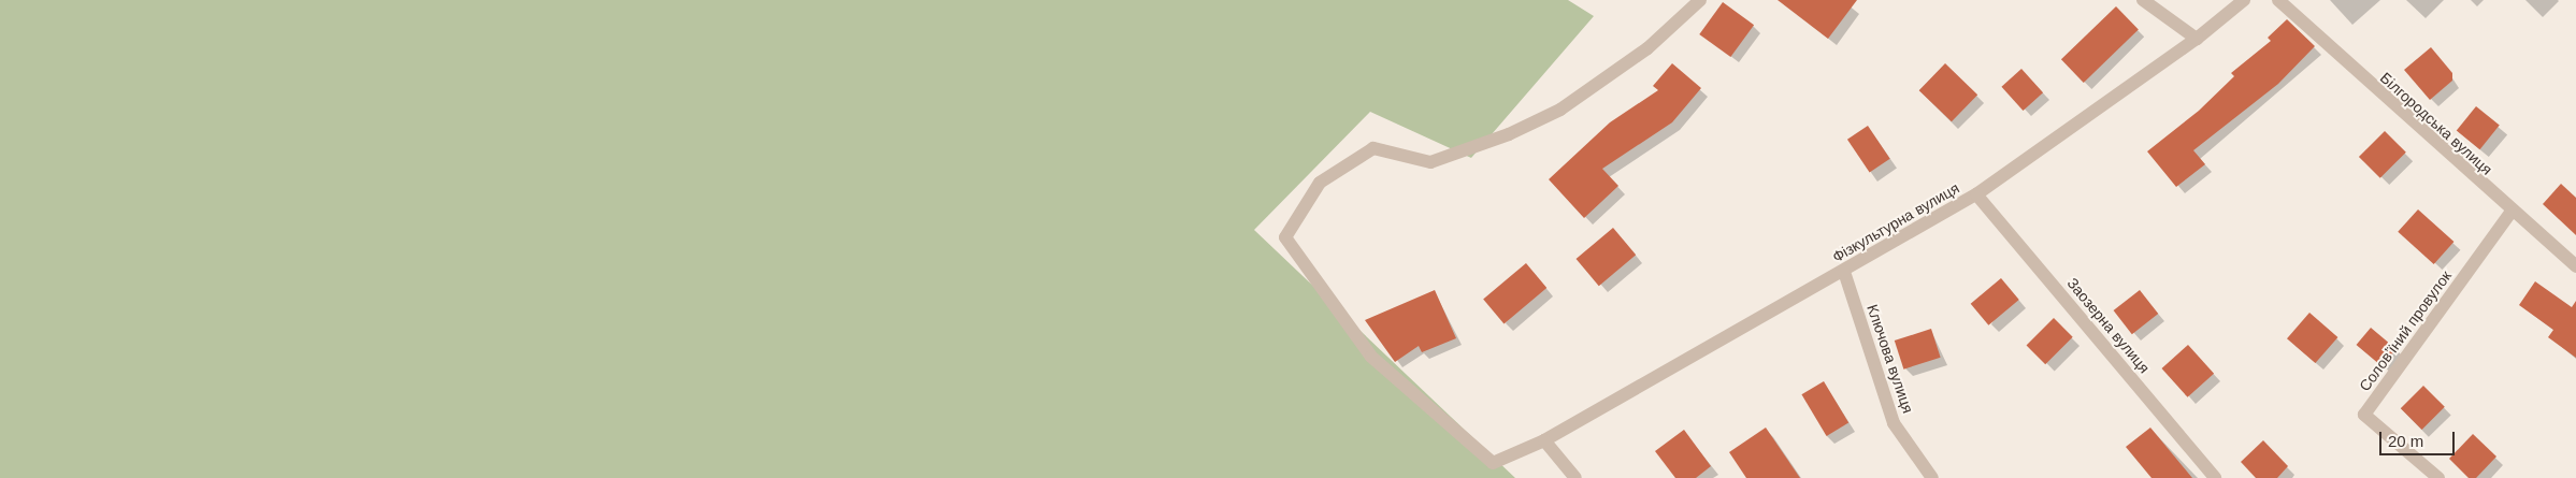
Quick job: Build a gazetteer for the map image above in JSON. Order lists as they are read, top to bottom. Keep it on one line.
{"streets":{"street":["Білгородська вулиця","Фізкультурна вулиця","Заозерна вулиця","Соловʼїний провулок","Ключова вулиця"]},"crossings":[["Білгородська вулиця","Соловʼїний провулок"],["Фізкультурна вулиця","Заозерна вулиця"],["Фізкультурна вулиця","Ключова вулиця"]],"scale_bar":"20 m"}
